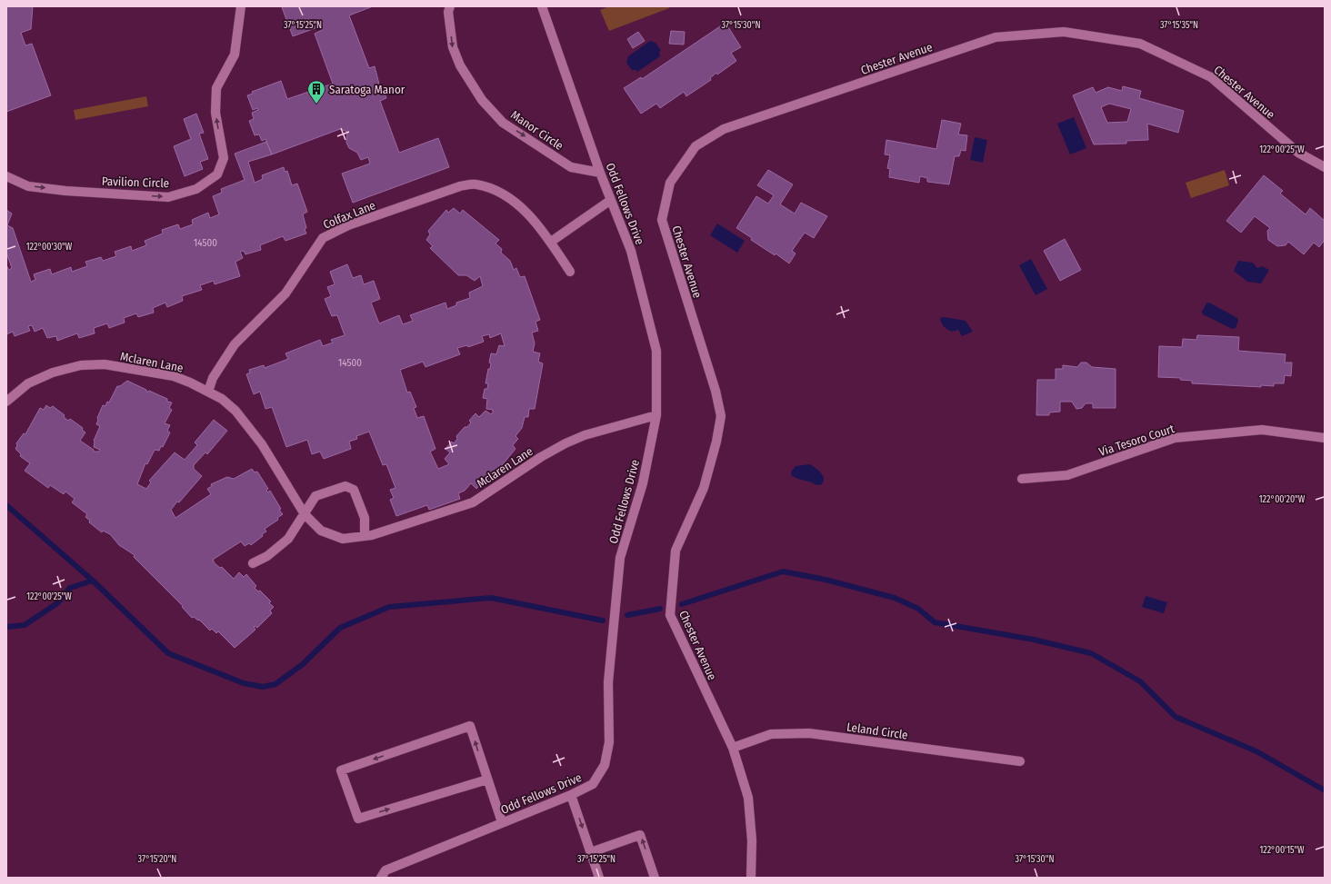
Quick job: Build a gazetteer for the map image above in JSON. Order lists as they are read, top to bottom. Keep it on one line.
{"streets":{"street":["Chester Avenue","Manor Circle","Pavilion Circle","Odd Fellows Drive","Colfax Lane","Mclaren Lane","Via Tesoro Court","Leland Circle"]},"crossings":[["Chester Avenue","Leland Circle"],["Manor Circle","Odd Fellows Drive"],["Odd Fellows Drive","Mclaren Lane"],["Colfax Lane","Mclaren Lane"]],"one_way":["Manor Circle"],"places":{"building":["Saratoga Manor"]},"house_numbers":["14500","14500"],"coordinates":["37°15'35\"N","37°15'25\"N","37°15'30\"N","122°00'25\"W","122°00'30\"W","122°00'20\"W","122°00'15\"W","37°15'20\"N"]}
